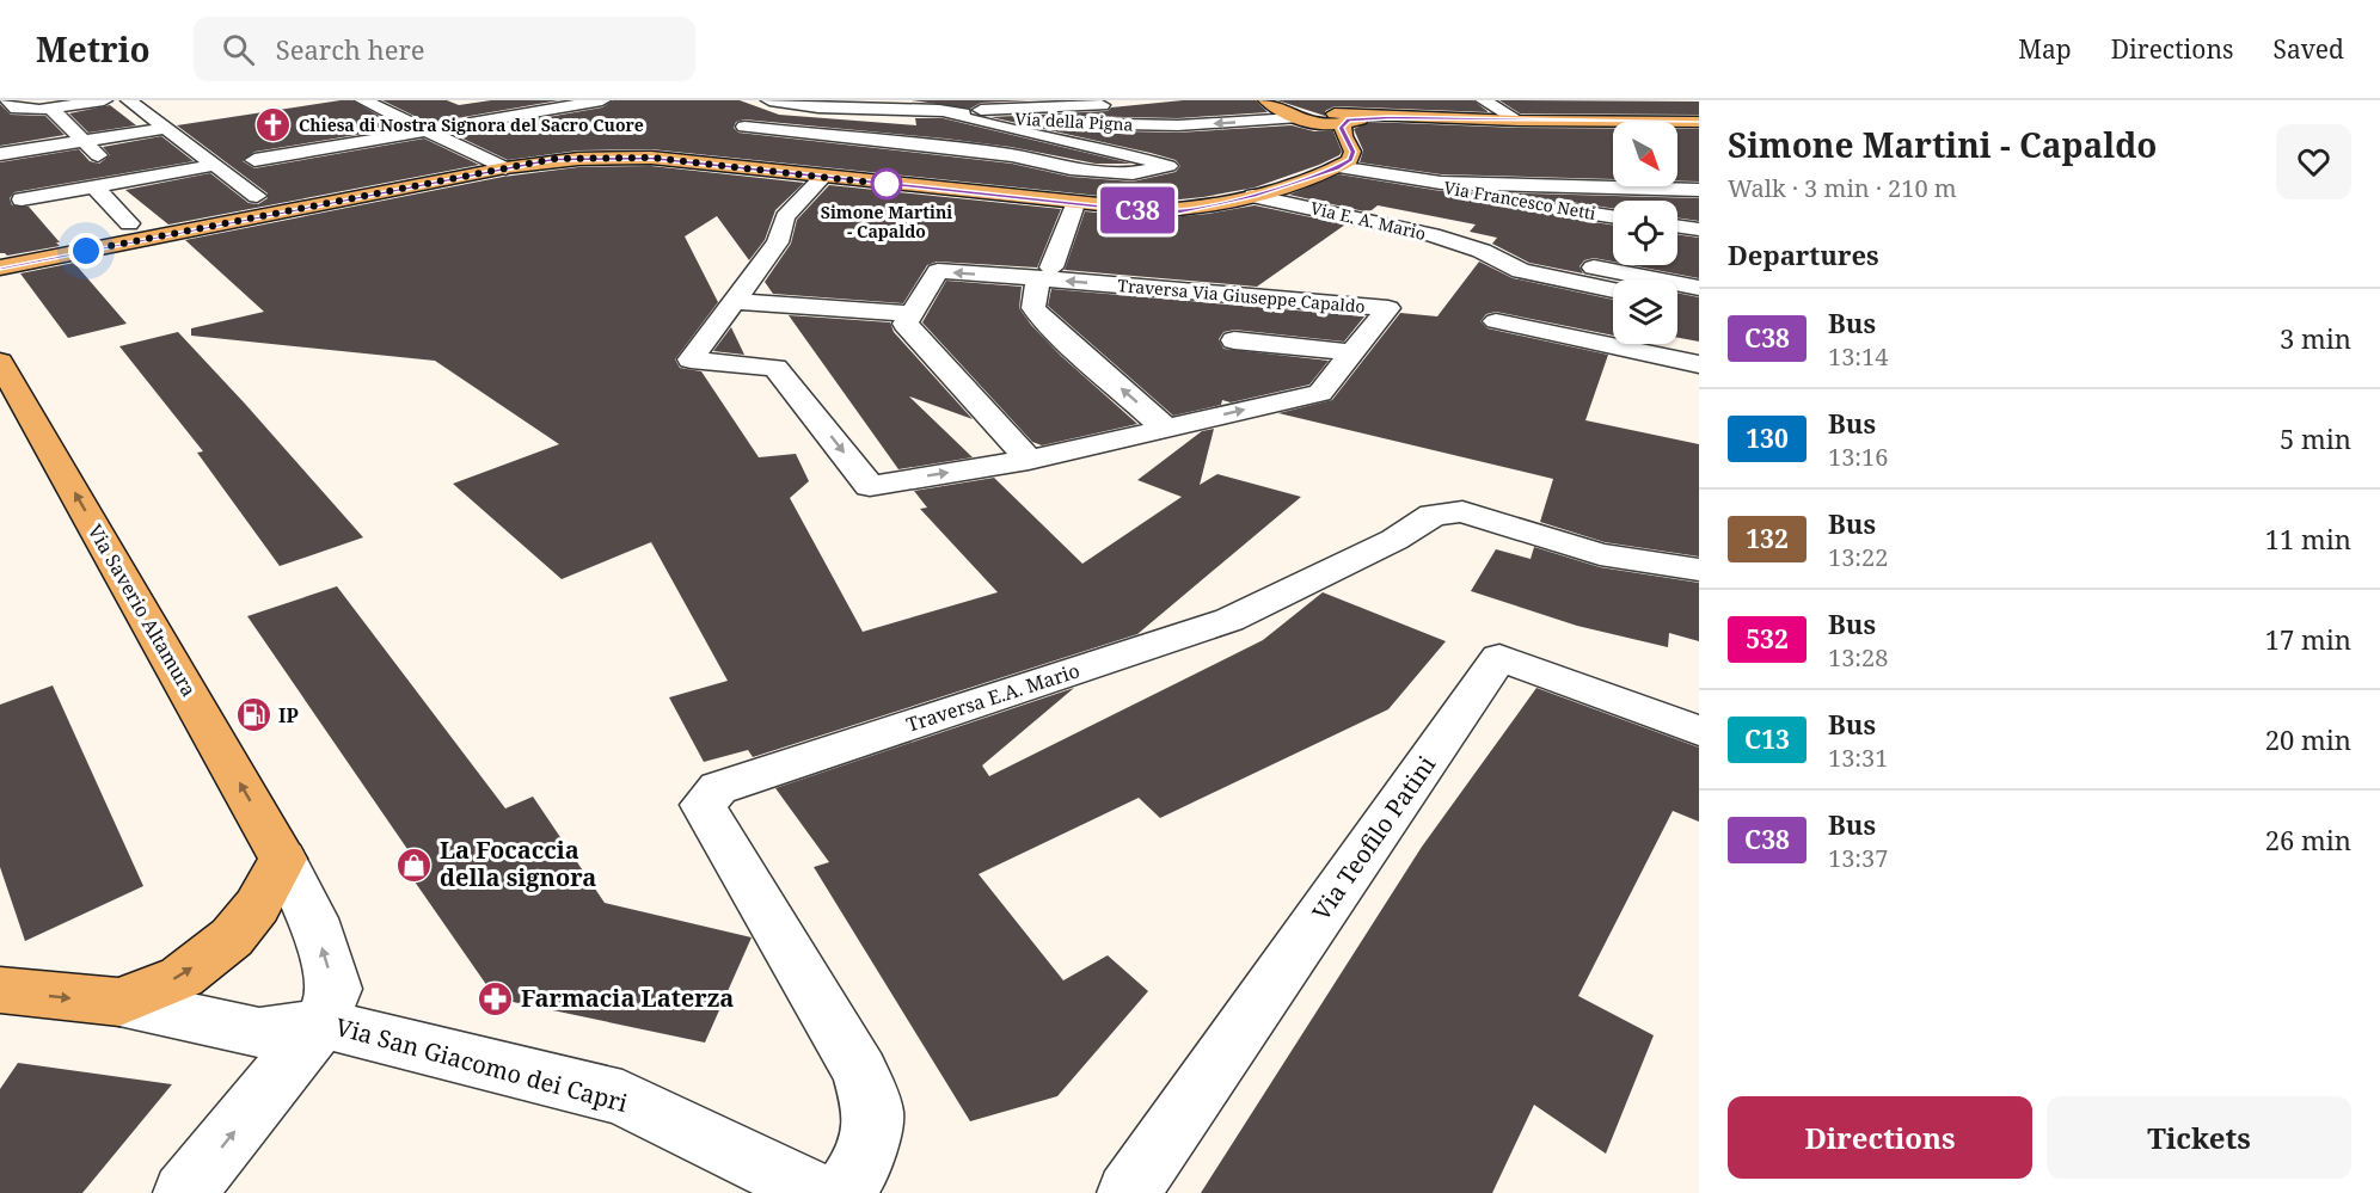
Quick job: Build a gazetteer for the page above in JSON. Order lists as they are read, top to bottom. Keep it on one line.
{"streets":{"main road":["Via Saverio Altamura","Via San Giacomo dei Capri"],"street":["Via della Pigna","Via Francesco Netti","Via E. A. Mario","Traversa Via Giuseppe Capaldo","Traversa E.A. Mario","Via Teofilo Patini"]},"crossings":[["Via Saverio Altamura","Via San Giacomo dei Capri"]],"one_way":["Via Saverio Altamura"],"places":{"church":["Chiesa di Nostra Signora del Sacro Cuore"],"other":["Simone Martini - Capaldo"],"fuel station":["IP"],"shop":["La Focaccia della signora"],"pharmacy":["Farmacia Laterza"]},"lines":["bus line C38"],"north":"bottom right","page":{"header":"Metrio","search":"Search here","nav":["Map","Directions","Saved"],"on_map":"C38","heading":[["Simone Martini - Capaldo","Walk · 3 min · 210 m"],"Departures"],"list":[{"mark":"C38","name":"Bus","note":"13:14","value":"3 min"},{"mark":"130","name":"Bus","note":"13:16","value":"5 min"},{"mark":"132","name":"Bus","note":"13:22","value":"11 min"},{"mark":"532","name":"Bus","note":"13:28","value":"17 min"},{"mark":"C13","name":"Bus","note":"13:31","value":"20 min"},{"mark":"C38","name":"Bus","note":"13:37","value":"26 min"}],"buttons":["Directions","Tickets"]}}
